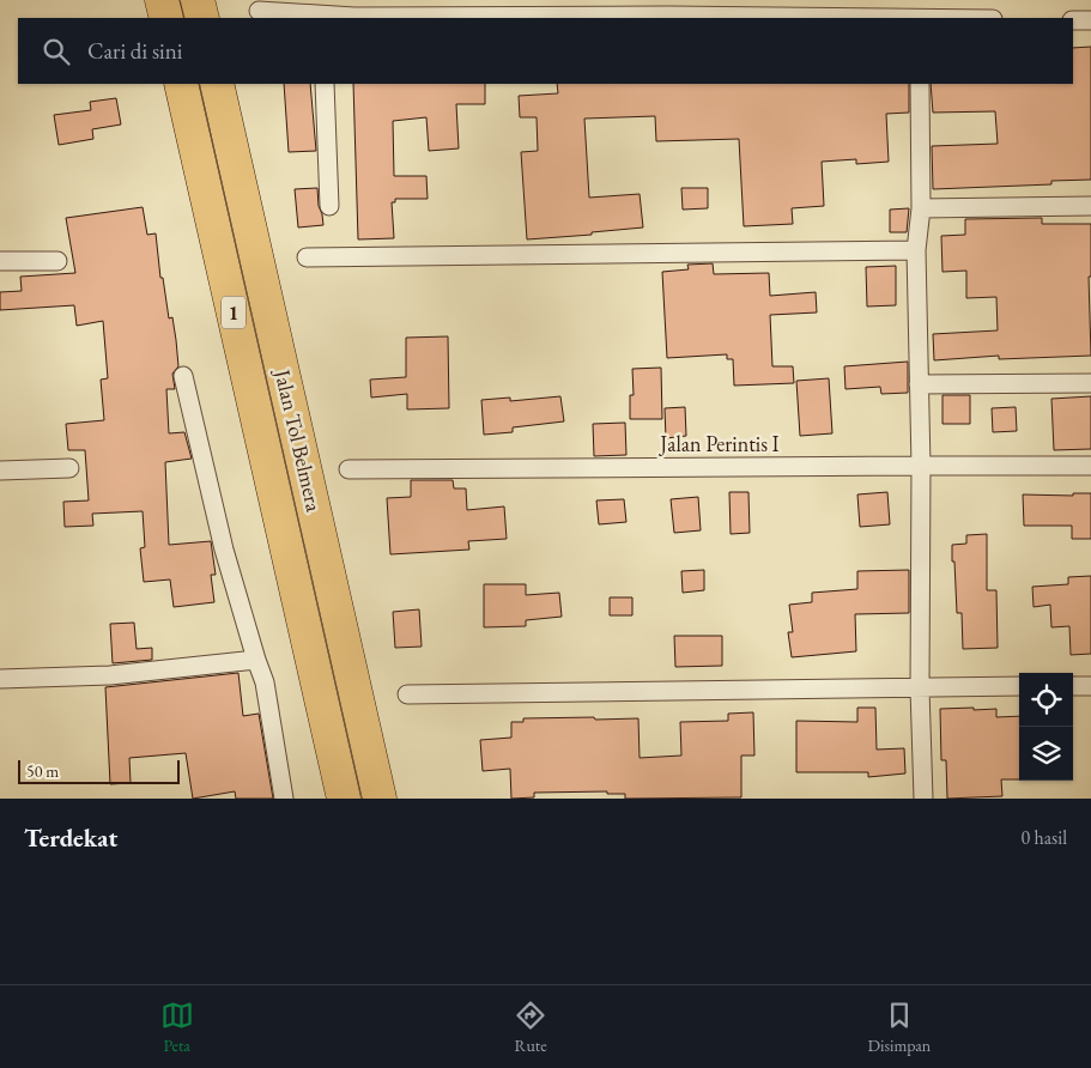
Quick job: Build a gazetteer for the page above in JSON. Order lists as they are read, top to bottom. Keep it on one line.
{"streets":{"highway":["1","Jalan Tol Belmera"],"street":["Jalan Perintis I"]},"scale_bar":"50 m","page":{"search":"Cari di sini","scale":"50 m","heading":["Terdekat","0 hasil"],"nav":["Peta","Rute","Disimpan"]}}
